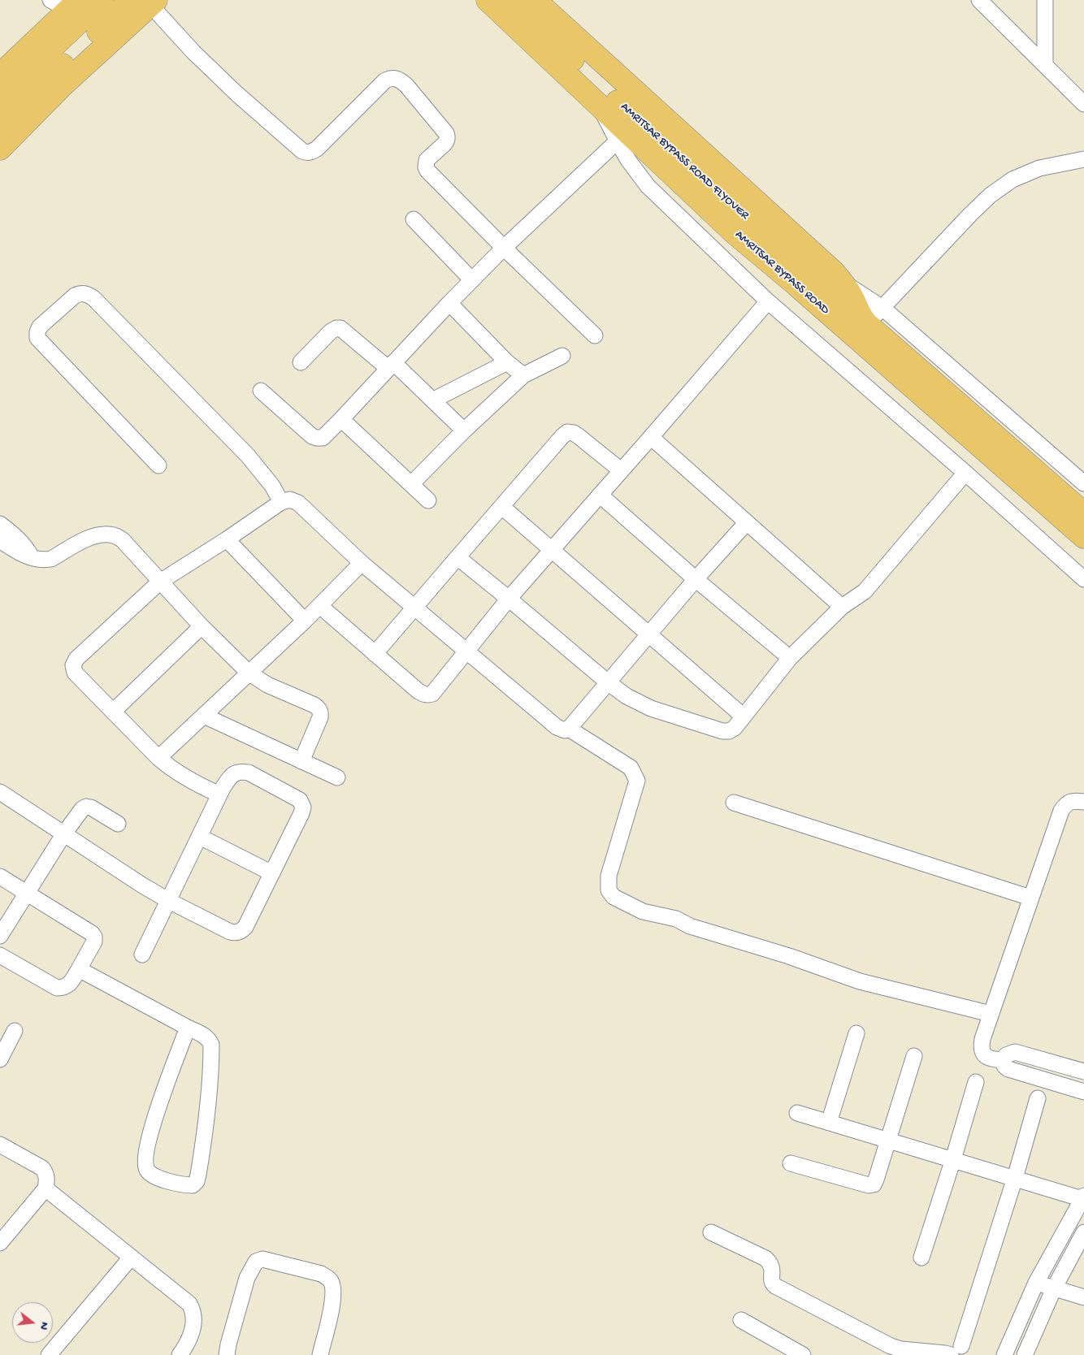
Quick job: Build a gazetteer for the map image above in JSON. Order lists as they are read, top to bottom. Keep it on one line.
{"streets":{"highway":["AMRITSAR BYPASS ROAD FLYOVER","AMRITSAR BYPASS ROAD"]},"north":"right"}
